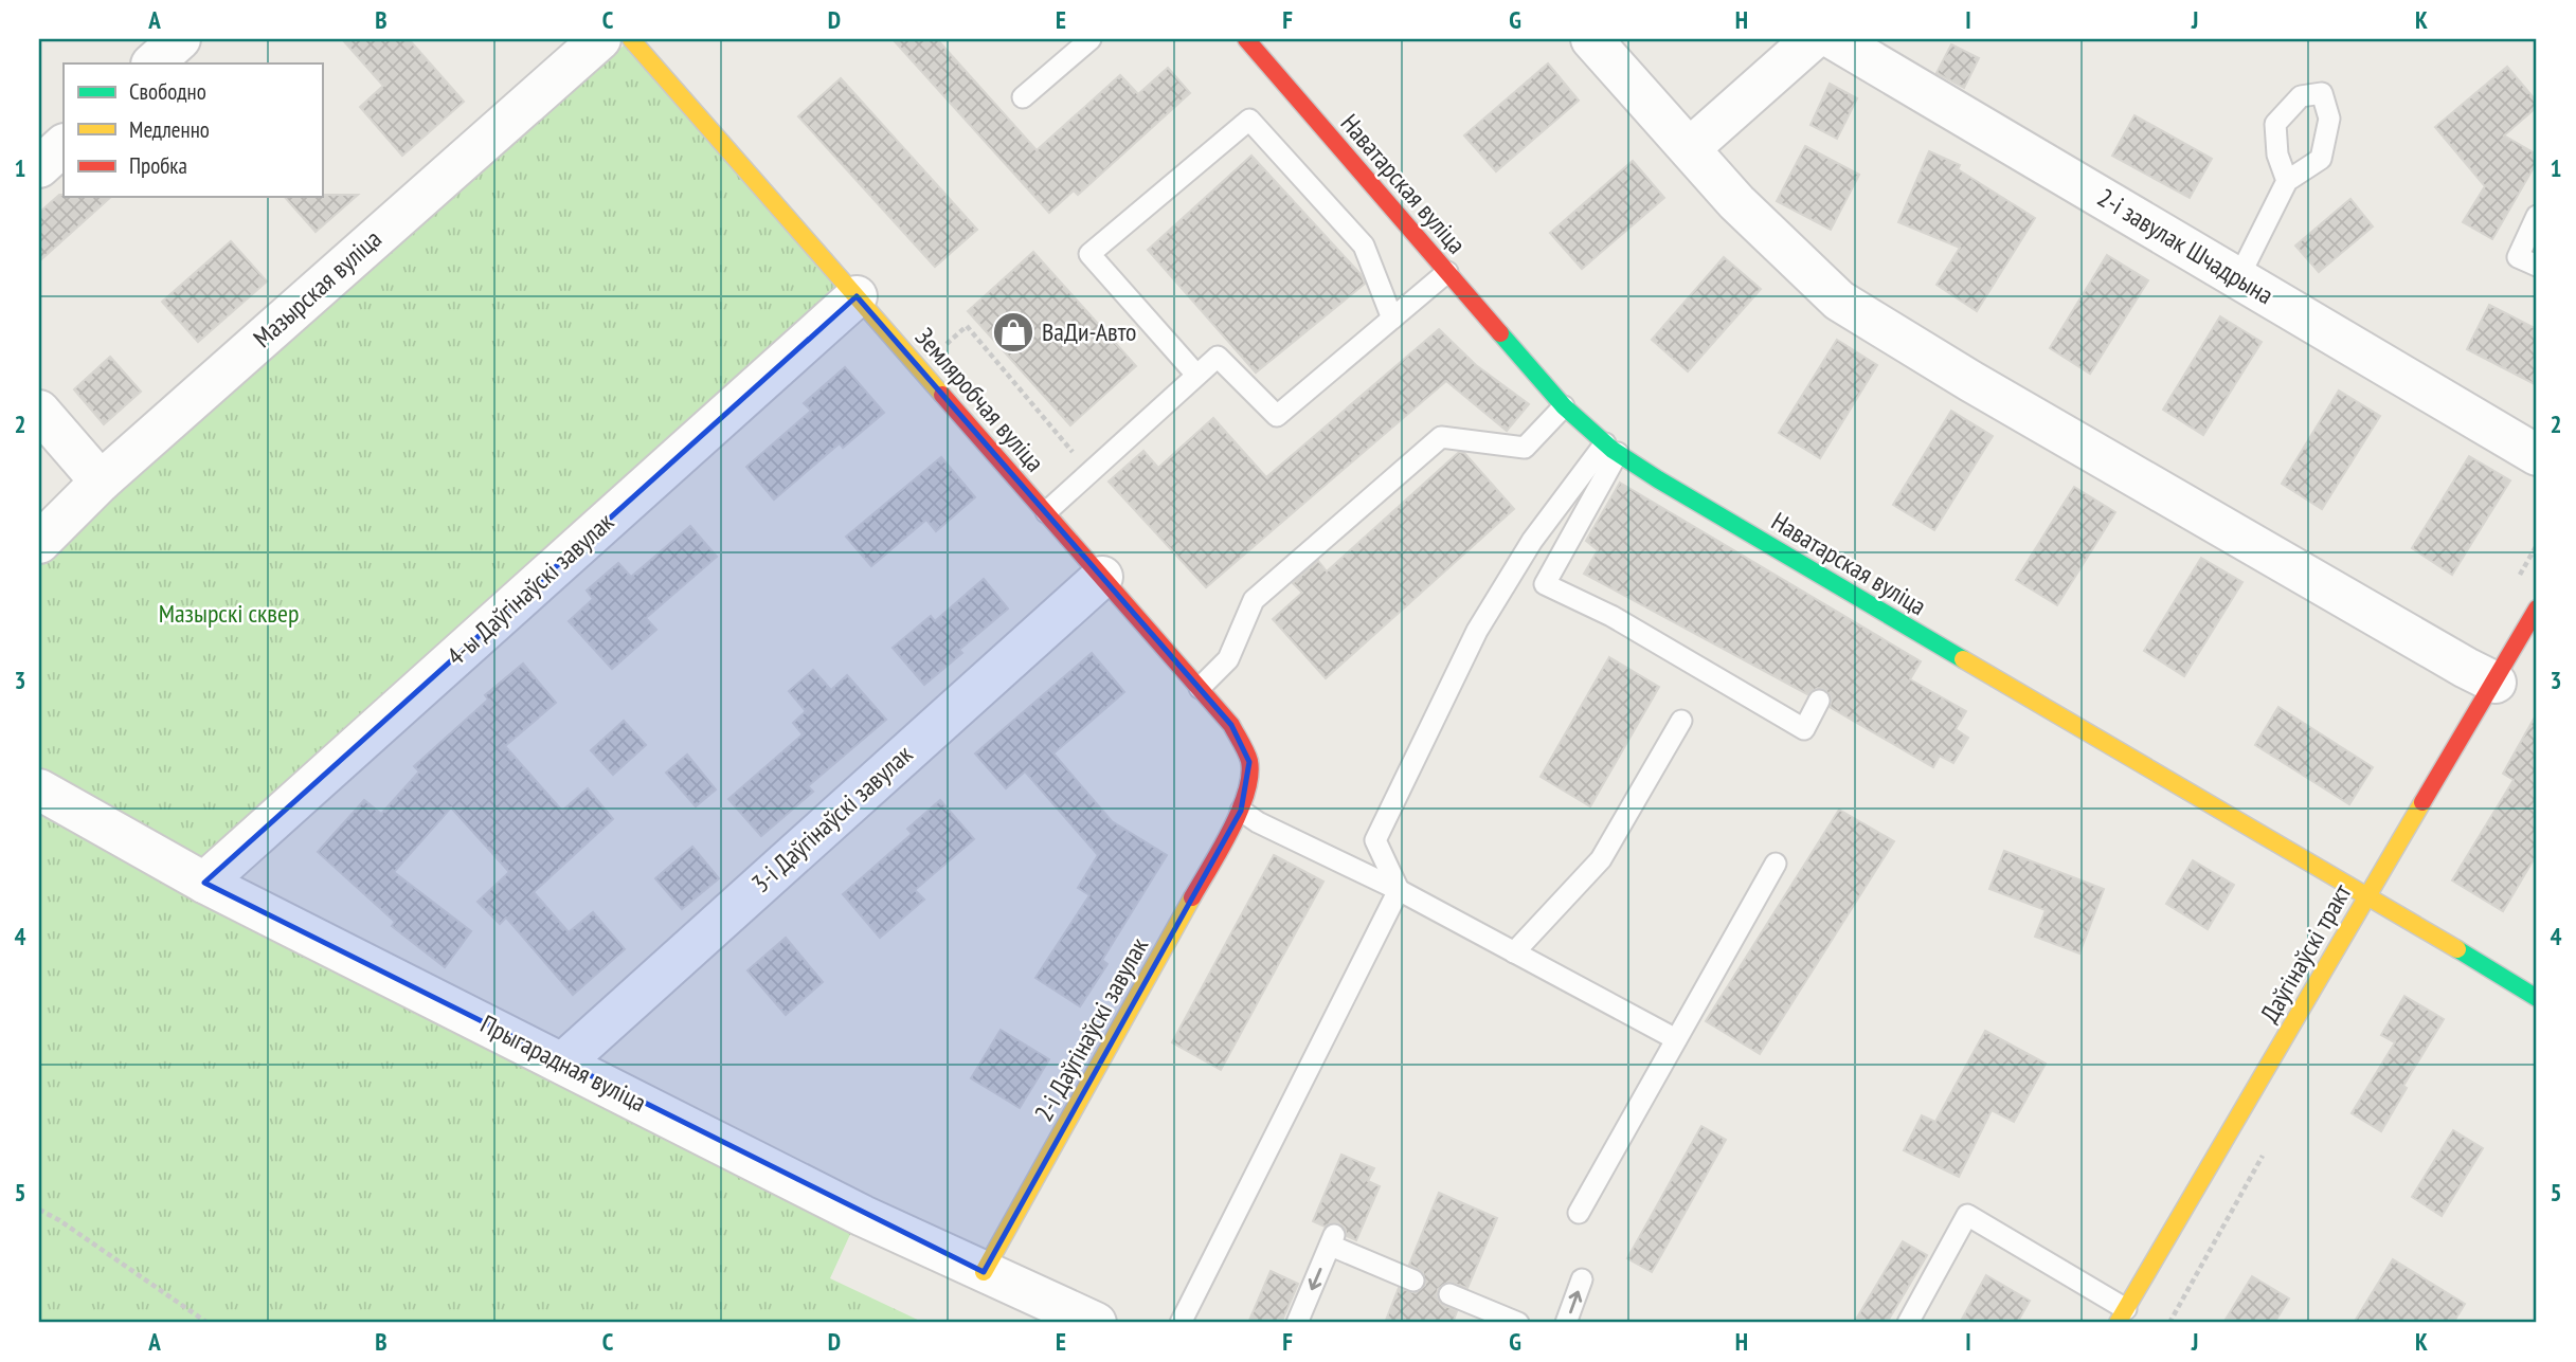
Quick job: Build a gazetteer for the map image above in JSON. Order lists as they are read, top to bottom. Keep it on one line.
{"streets":{"street":["Наватарская вуліца","2-і завулак Шчадрына","Мазырская вуліца","Земляробчая вуліца","4-ы Даўгінаўскі завулак","3-і Даўгінаўскі завулак","Даўгінаўскі тракт","2-і Даўгінаўскі завулак","Прыгарадная вуліца"]},"crossings":[["Наватарская вуліца","Даўгінаўскі тракт"],["Земляробчая вуліца","4-ы Даўгінаўскі завулак"],["Земляробчая вуліца","3-і Даўгінаўскі завулак"],["Земляробчая вуліца","2-і Даўгінаўскі завулак"],["4-ы Даўгінаўскі завулак","Прыгарадная вуліца"],["3-і Даўгінаўскі завулак","Прыгарадная вуліца"],["2-і Даўгінаўскі завулак","Прыгарадная вуліца"]],"parks":["Мазырскі сквер"],"places":{"shop":["ВаДи-Авто"]},"legend":["Свободно","Медленно","Пробка"],"grid":{"columns":["A","B","C","D","E","F","G","H","I","J","K"],"rows":["1","2","3","4","5"]}}
